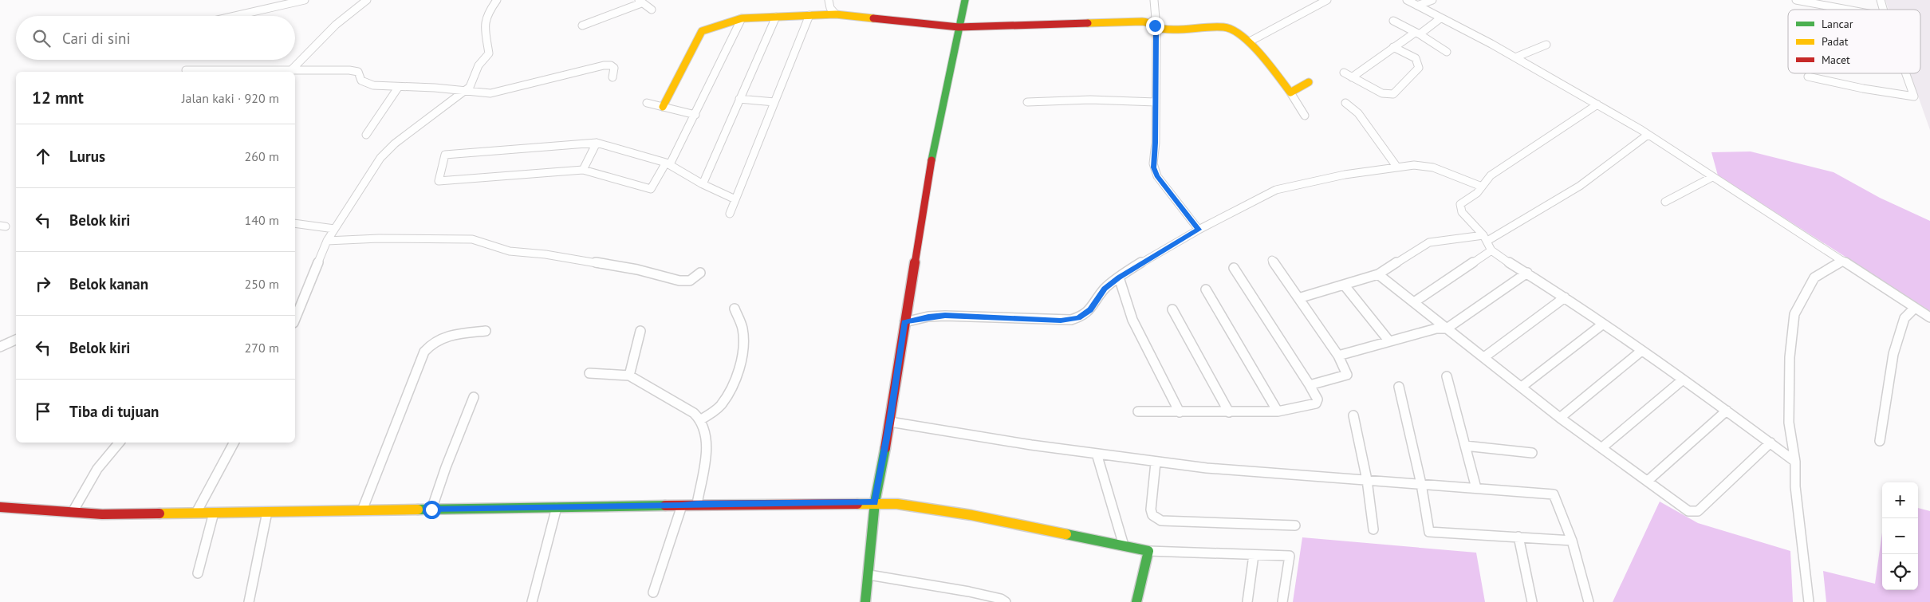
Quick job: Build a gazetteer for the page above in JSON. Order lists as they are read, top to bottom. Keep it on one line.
{"legend":["Lancar","Padat","Macet"],"page":{"search":"Cari di sini","heading":["12 mnt","Jalan kaki · 920 m"],"list":[["Lurus","260 m"],["Belok kiri","140 m"],["Belok kanan","250 m"],["Belok kiri","270 m"],"Tiba di tujuan"],"map_buttons":["+","−"]}}
